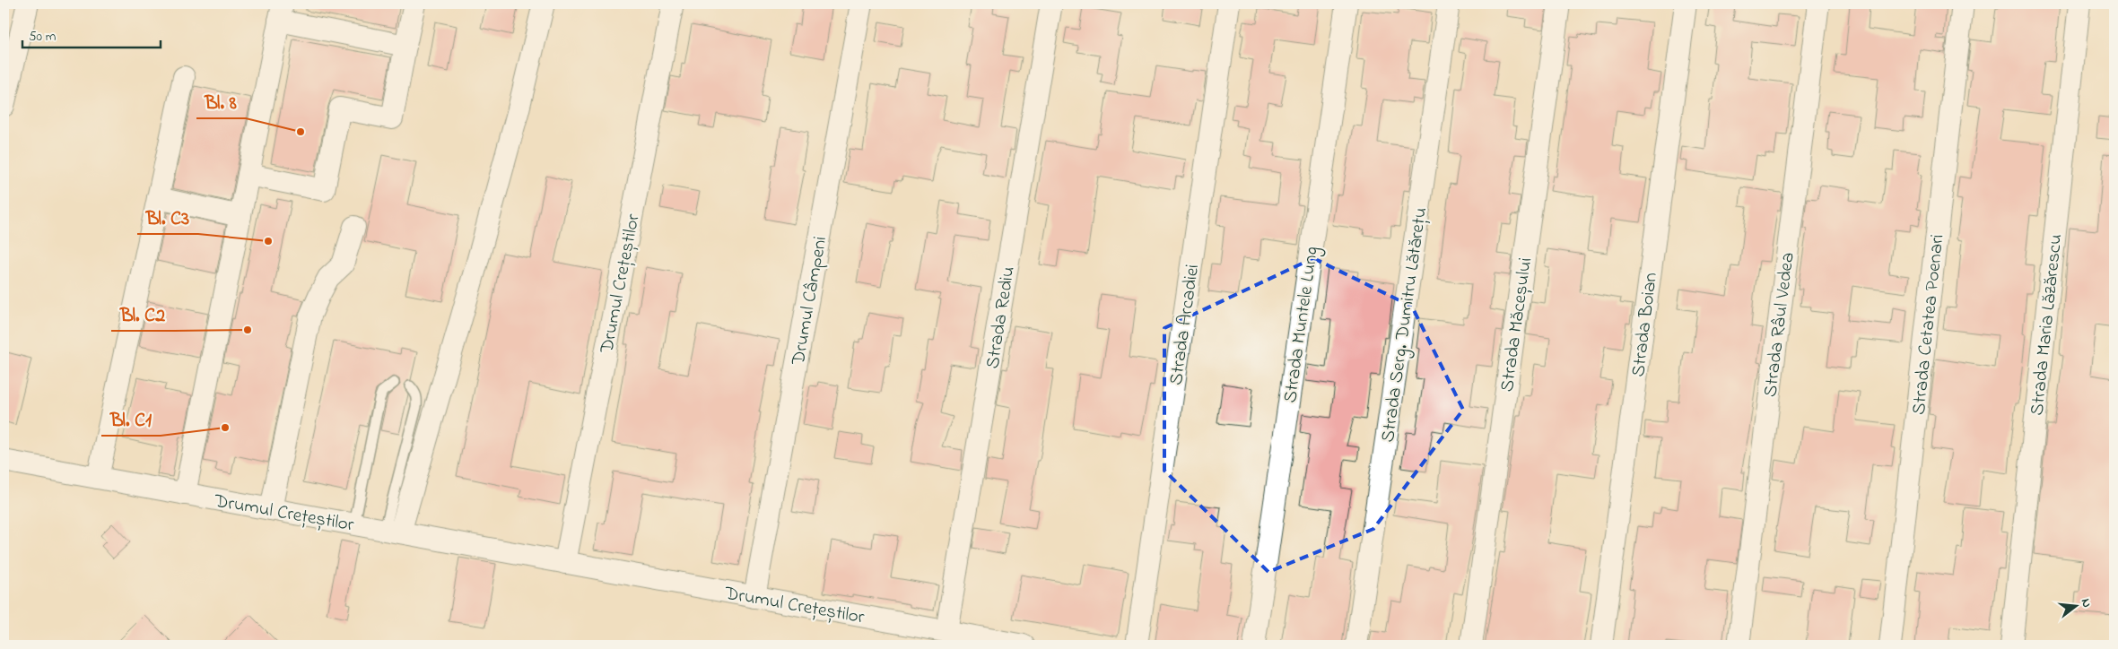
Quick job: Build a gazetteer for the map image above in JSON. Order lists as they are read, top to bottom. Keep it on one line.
{"streets":{"street":["Drumul Crețeștilor","Drumul Câmpeni","Strada Rediu","Strada Arcadiei","Strada Muntele Lung","Strada Serg. Dumitru Lătărețu","Strada Măceșului","Strada Boian","Strada Râul Vedea","Strada Cetatea Poenari","Strada Maria Lăzărescu"]},"crossings":[["Drumul Crețeștilor","Drumul Câmpeni"],["Drumul Crețeștilor","Strada Rediu"]],"places":["Bl. 8","Bl. C3","Bl. C2","Bl. C1"],"scale_bar":"50 m","north":"right"}
